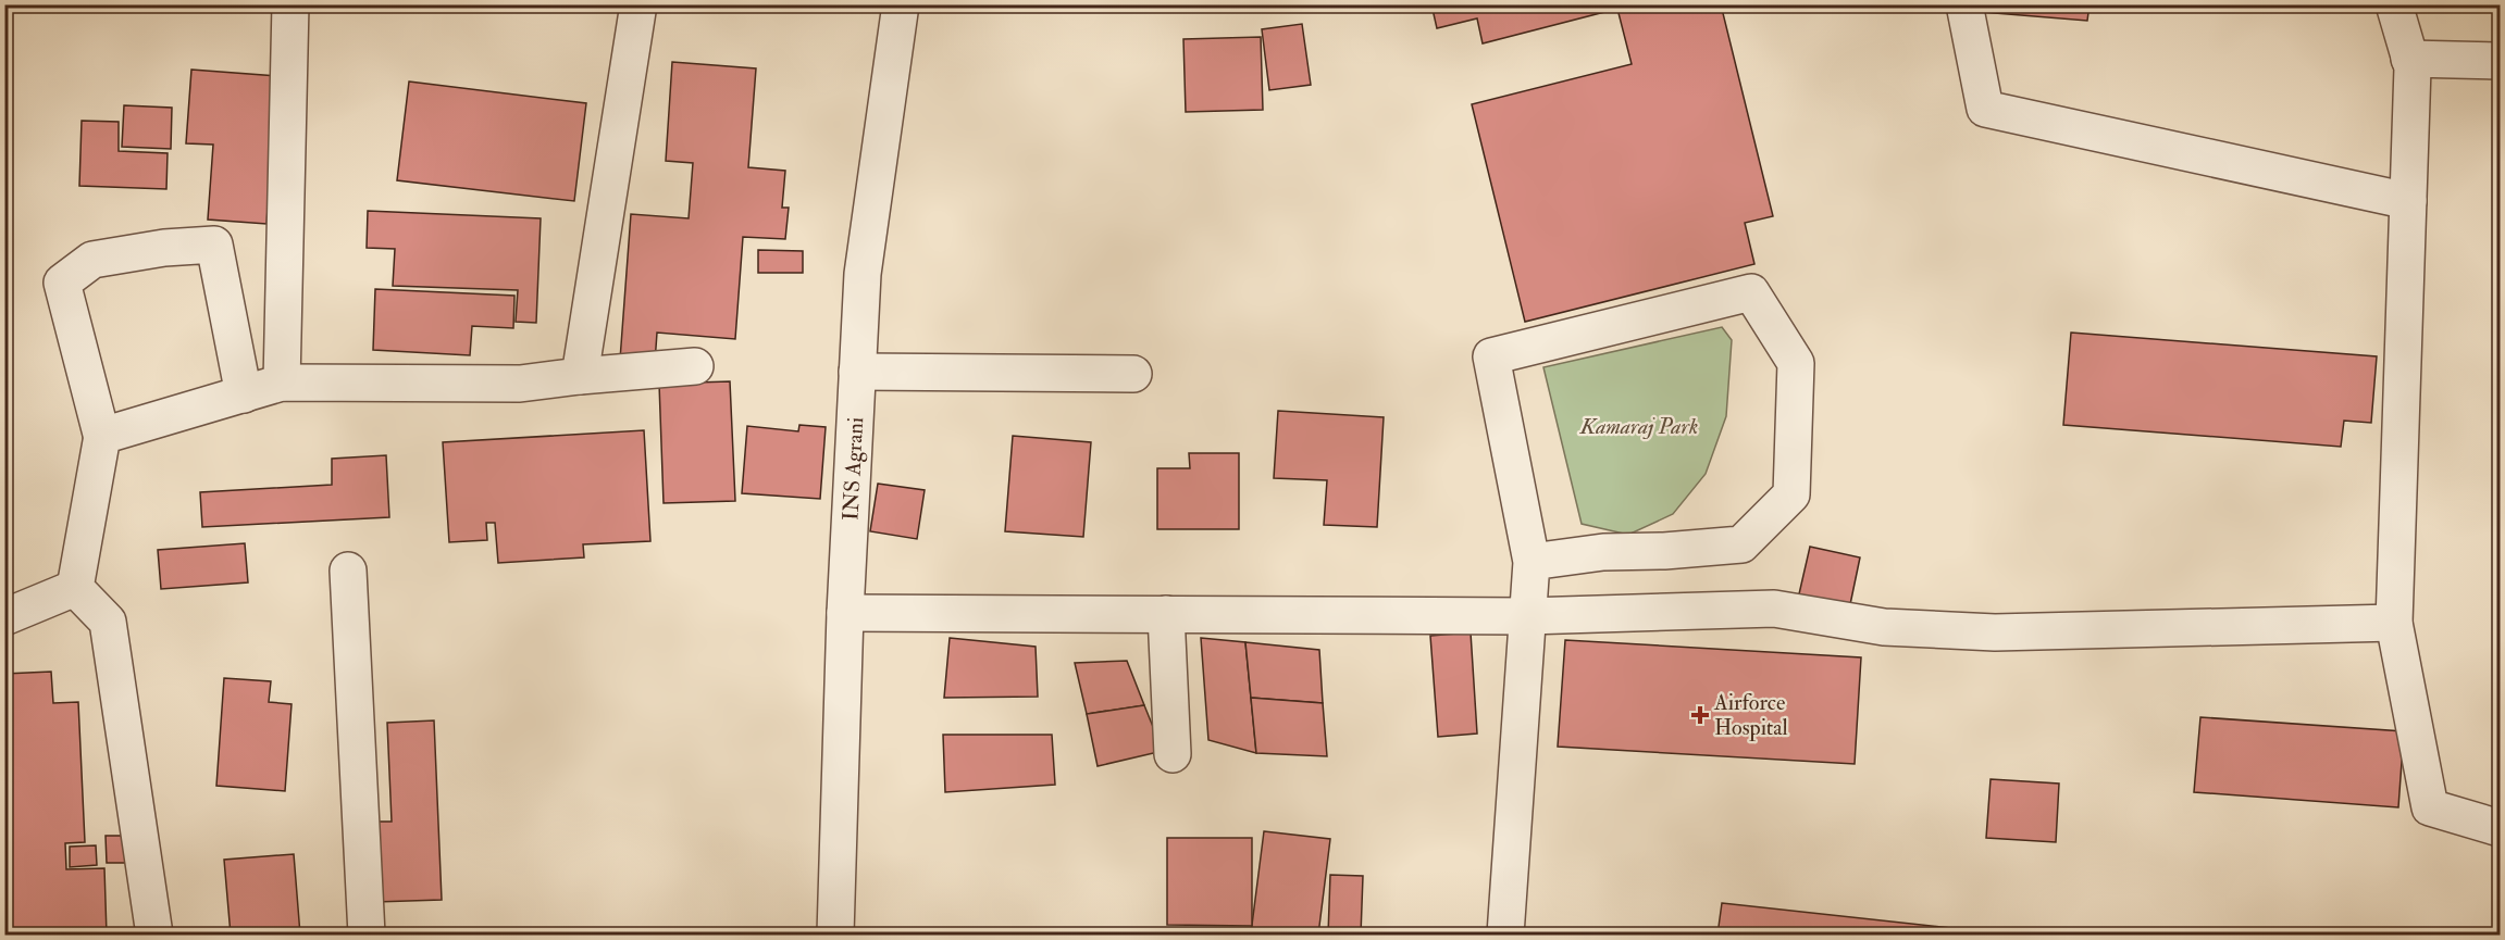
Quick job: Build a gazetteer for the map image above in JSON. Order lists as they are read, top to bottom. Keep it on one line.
{"streets":{"street":["INS Agrani"]},"parks":["Kamaraj Park"],"places":{"health":["Airforce Hospital"]}}
